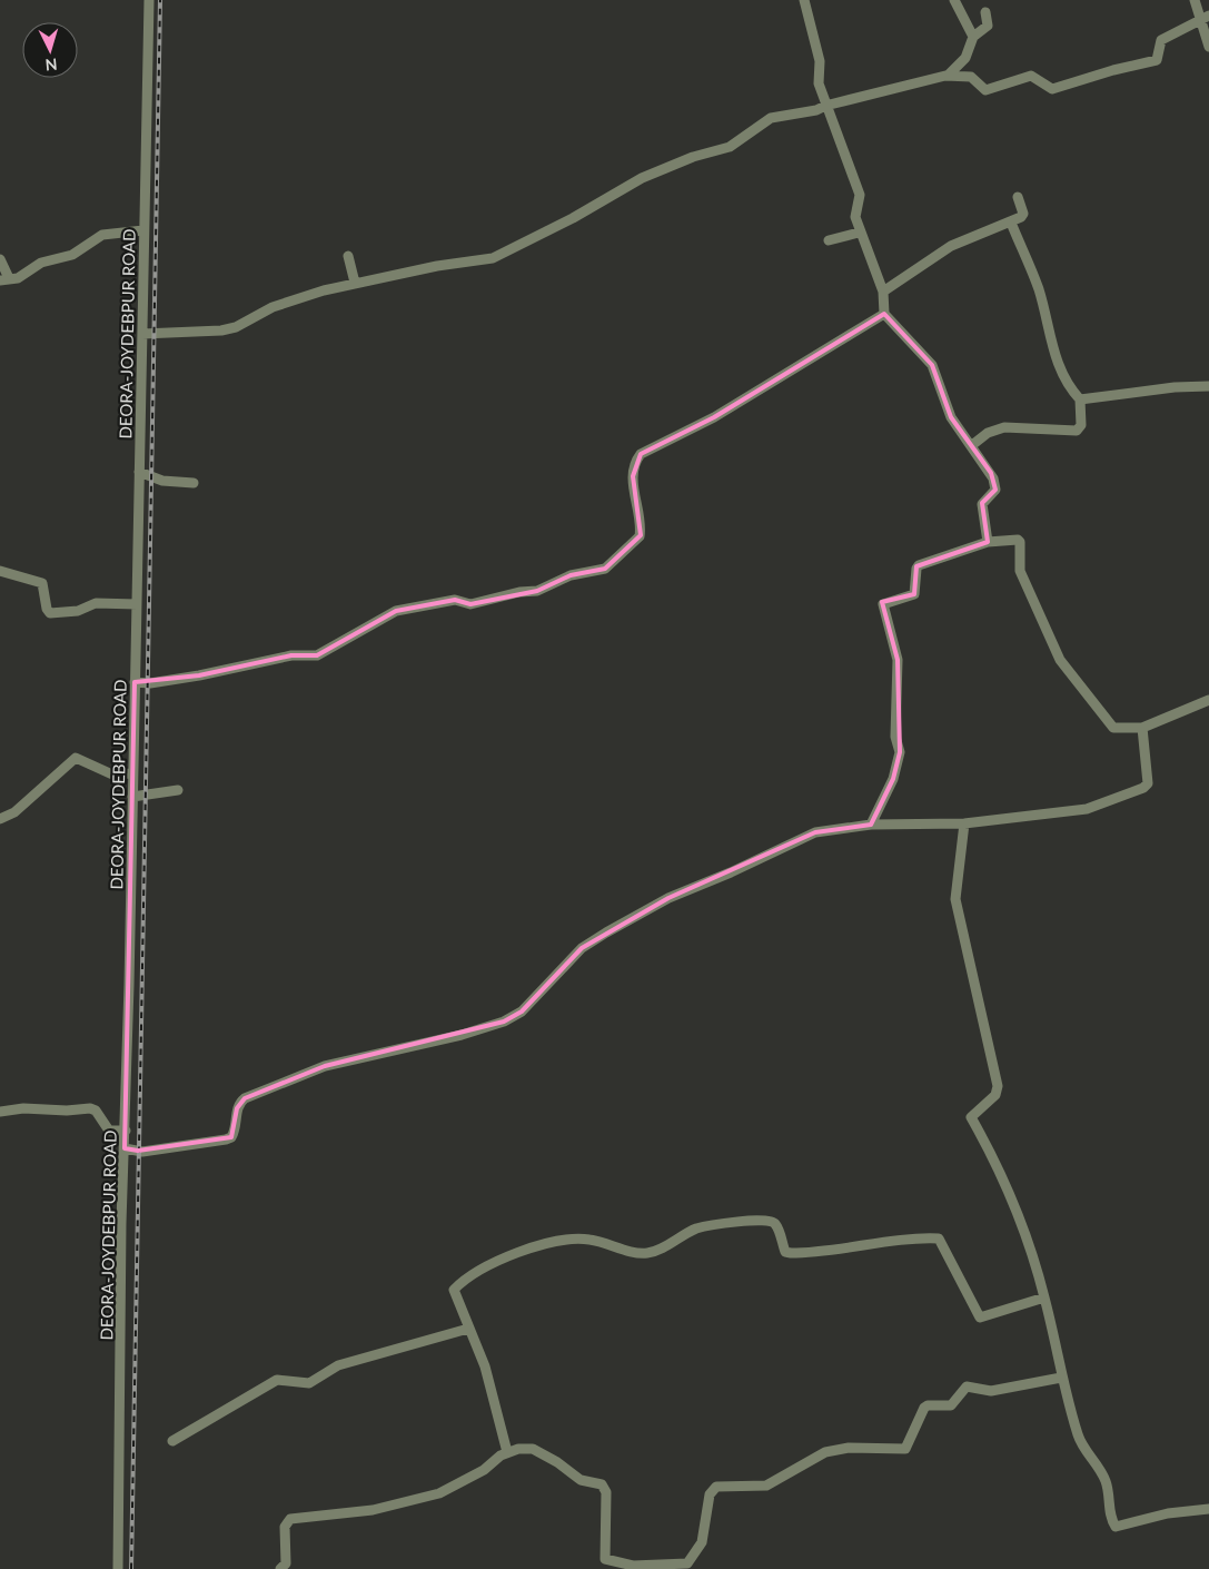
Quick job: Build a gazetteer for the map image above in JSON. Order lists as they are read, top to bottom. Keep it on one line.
{"streets":{"street":["DEORA-JOYDEBPUR ROAD"]},"north":"bottom"}
